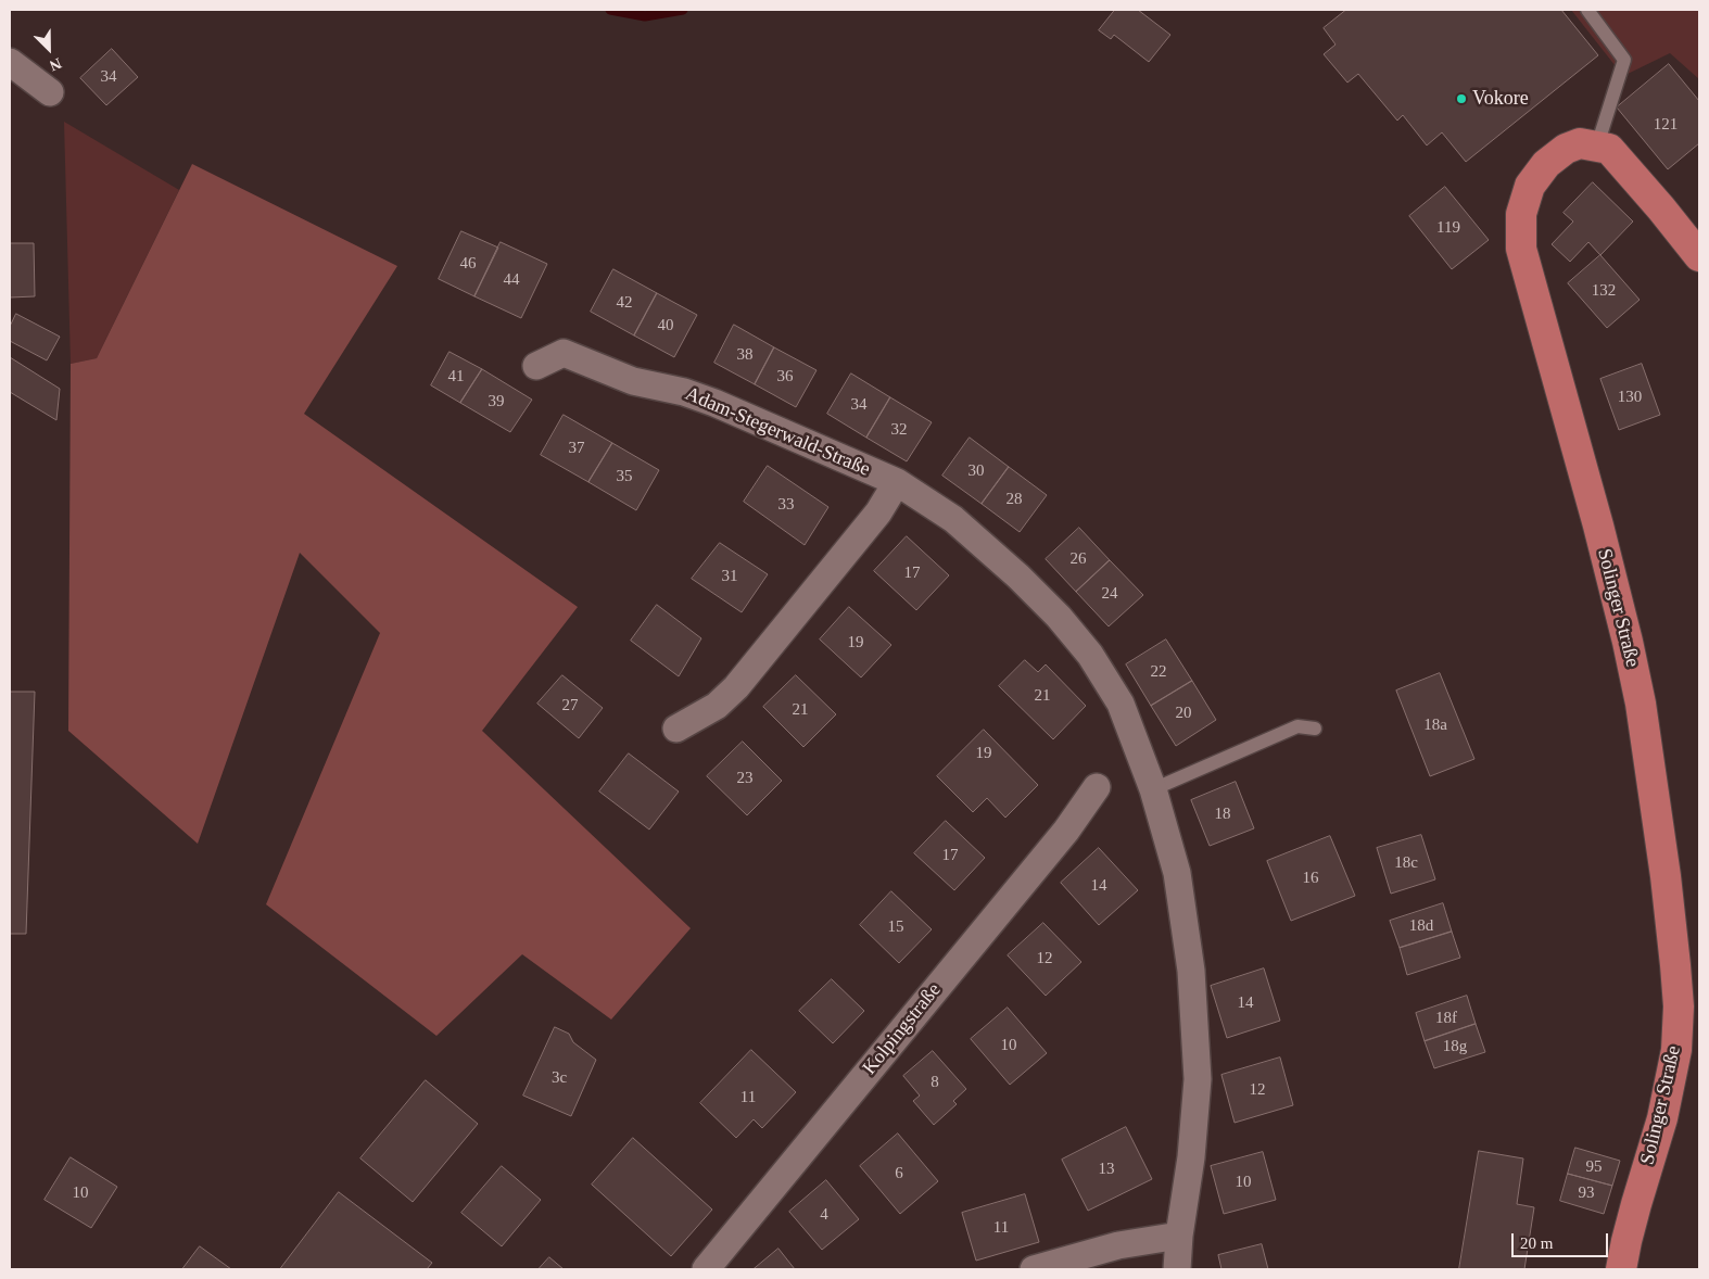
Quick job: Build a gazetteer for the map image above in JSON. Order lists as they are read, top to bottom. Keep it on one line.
{"streets":{"main road":["Solinger Straße"],"street":["Adam-Stegerwald-Straße","Kolpingstraße"]},"places":["Vokore"],"house_numbers":["34","121","119","46","44","132","42","40","38","41","36","130","39","34","32","37","30","35","28","33","26","17","31","24","19","22","21","27","21","20","18a","19","23","18","17","18c","16","14","18d","15","12","14","18f","10","18g","3c","8","12","11","95","13","6","10","10","93","4","11"],"scale_bar":"20 m","north":"bottom right"}
